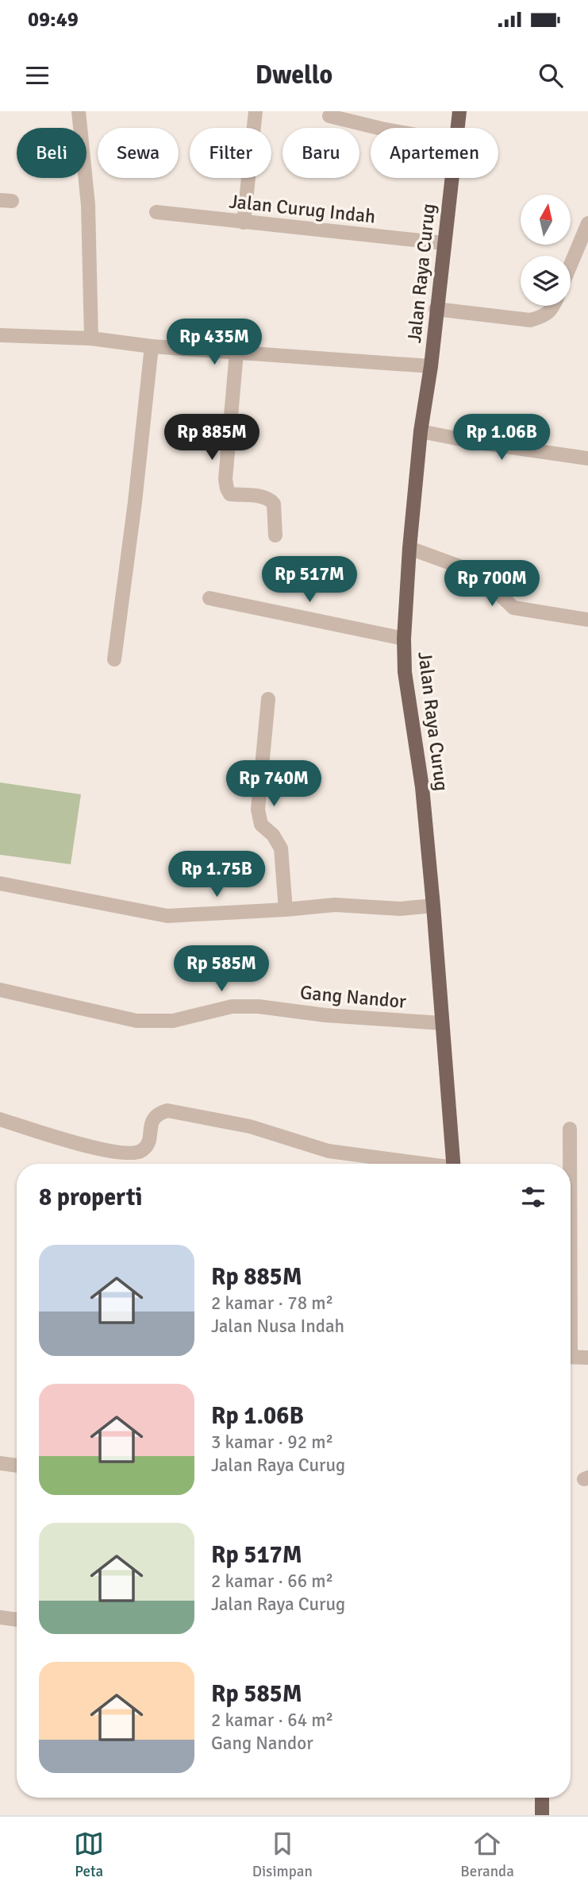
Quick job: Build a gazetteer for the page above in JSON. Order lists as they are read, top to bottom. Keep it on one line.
{"streets":{"main road":["Jalan Raya Curug"],"street":["Jalan Curug Indah","Gang Nandor"]},"crossings":[["Jalan Curug Indah","Jalan Raya Curug"],["Jalan Raya Curug","Gang Nandor"]],"north":"top","page":{"status":"09:49","header":"Dwello","chip":["Beli","Sewa","Filter","Baru","Apartemen"],"price":["Rp 435M","Rp 885M","Rp 1.06B","Rp 517M","Rp 700M","Rp 740M","Rp 1.75B","Rp 585M"],"heading":"8 properti","list":[{"name":"Rp 885M","note":"2 kamar · 78 m² · Jalan Nusa Indah"},{"name":"Rp 1.06B","note":"3 kamar · 92 m² · Jalan Raya Curug"},{"name":"Rp 517M","note":"2 kamar · 66 m² · Jalan Raya Curug"},{"name":"Rp 585M","note":"2 kamar · 64 m² · Gang Nandor"}],"tabs":["Peta","Disimpan","Beranda"]}}
